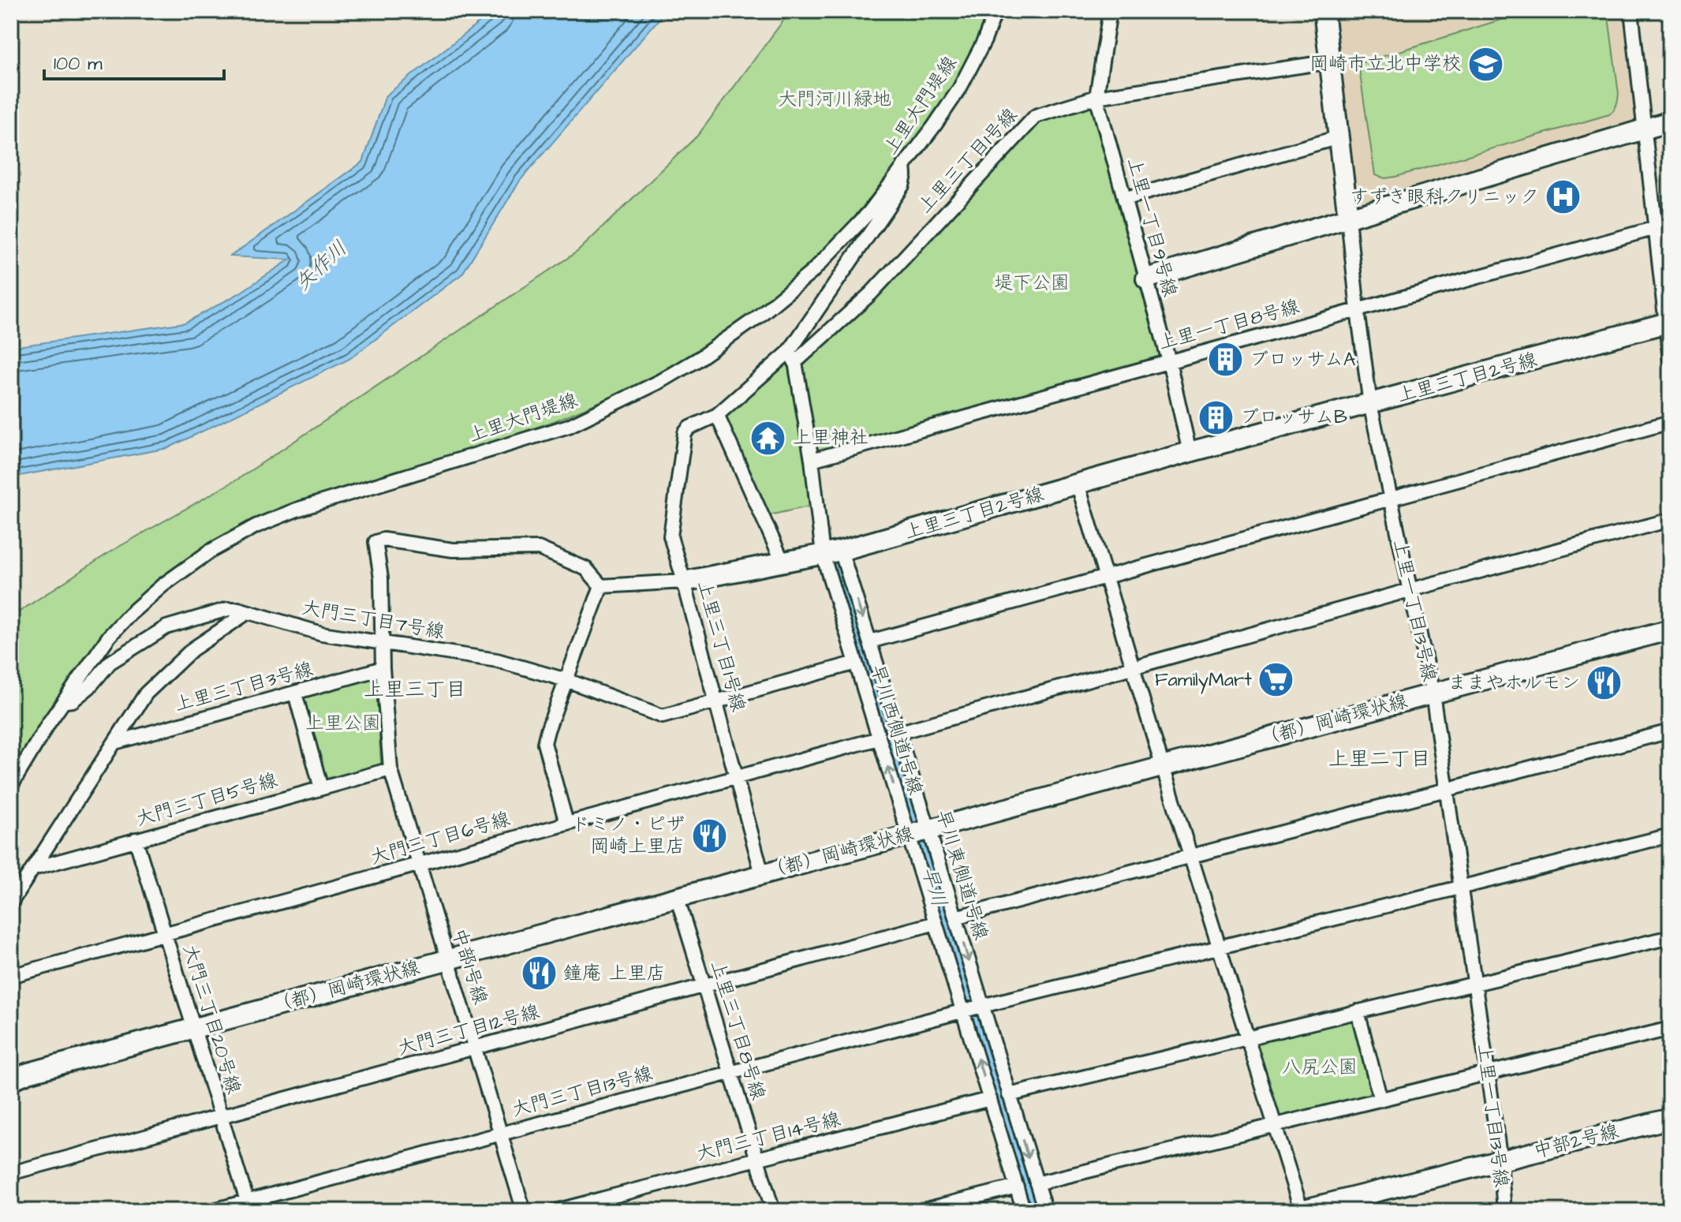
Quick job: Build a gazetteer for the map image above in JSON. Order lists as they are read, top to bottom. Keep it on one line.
{"streets":{"street":["上里大門堤線","上里三丁目1号線","上里一丁目9号線","上里一丁目8号線","上里三丁目2号線","上里一丁目13号線","大門三丁目7号線","上里三丁目3号線","（都）岡崎環状線","早川西側道1号線","大門三丁目5号線","大門三丁目6号線","早川東側道1号線","中部1号線","大門三丁目20号線","大門三丁目12号線","上里三丁目8号線","大門三丁目13号線","大門三丁目14号線","中部2号線"]},"crossings":[["上里大門堤線","大門三丁目7号線"],["上里三丁目1号線","上里一丁目9号線"],["上里三丁目1号線","上里三丁目2号線"],["上里三丁目1号線","上里一丁目13号線"],["上里三丁目1号線","大門三丁目7号線"],["上里三丁目1号線","（都）岡崎環状線"],["上里三丁目1号線","早川西側道1号線"],["上里三丁目1号線","大門三丁目6号線"],["上里一丁目9号線","上里一丁目8号線"],["上里一丁目9号線","上里三丁目2号線"],["上里一丁目8号線","上里一丁目13号線"],["上里一丁目8号線","早川西側道1号線"],["上里三丁目2号線","上里一丁目13号線"],["上里三丁目2号線","早川西側道1号線"],["上里三丁目2号線","早川東側道1号線"],["上里一丁目13号線","（都）岡崎環状線"],["上里一丁目13号線","大門三丁目13号線"],["上里一丁目13号線","中部2号線"],["大門三丁目7号線","早川西側道1号線"],["大門三丁目7号線","中部1号線"],["上里三丁目3号線","中部1号線"],["（都）岡崎環状線","早川西側道1号線"],["（都）岡崎環状線","早川東側道1号線"],["（都）岡崎環状線","中部1号線"],["（都）岡崎環状線","大門三丁目20号線"],["（都）岡崎環状線","上里三丁目8号線"],["早川西側道1号線","大門三丁目6号線"],["早川西側道1号線","早川東側道1号線"],["早川西側道1号線","大門三丁目12号線"],["早川西側道1号線","大門三丁目13号線"],["早川西側道1号線","大門三丁目14号線"],["大門三丁目5号線","中部1号線"],["大門三丁目5号線","大門三丁目20号線"],["大門三丁目6号線","中部1号線"],["大門三丁目6号線","大門三丁目20号線"],["早川東側道1号線","大門三丁目13号線"],["中部1号線","大門三丁目12号線"],["中部1号線","大門三丁目13号線"],["大門三丁目20号線","大門三丁目12号線"],["大門三丁目20号線","大門三丁目13号線"],["大門三丁目12号線","上里三丁目8号線"],["上里三丁目8号線","大門三丁目13号線"],["上里三丁目8号線","大門三丁目14号線"]],"one_way":["早川東側道1号線"],"districts":["上里三丁目","上里二丁目"],"water":["矢作川","早川"],"parks":["大門河川緑地","堤下公園","上里公園","八尻公園"],"places":{"school or university":["岡崎市立北中学校"],"hospital":["すずき眼科クリニック"],"building":["ブロッサムA","ブロッサムB"],"temple":["上里神社"],"supermarket":["FamilyMart"],"restaurant":["ままやホルモン","ドミノ・ピザ 岡崎上里店","鐘庵 上里店"]},"scale_bar":"100 m"}
